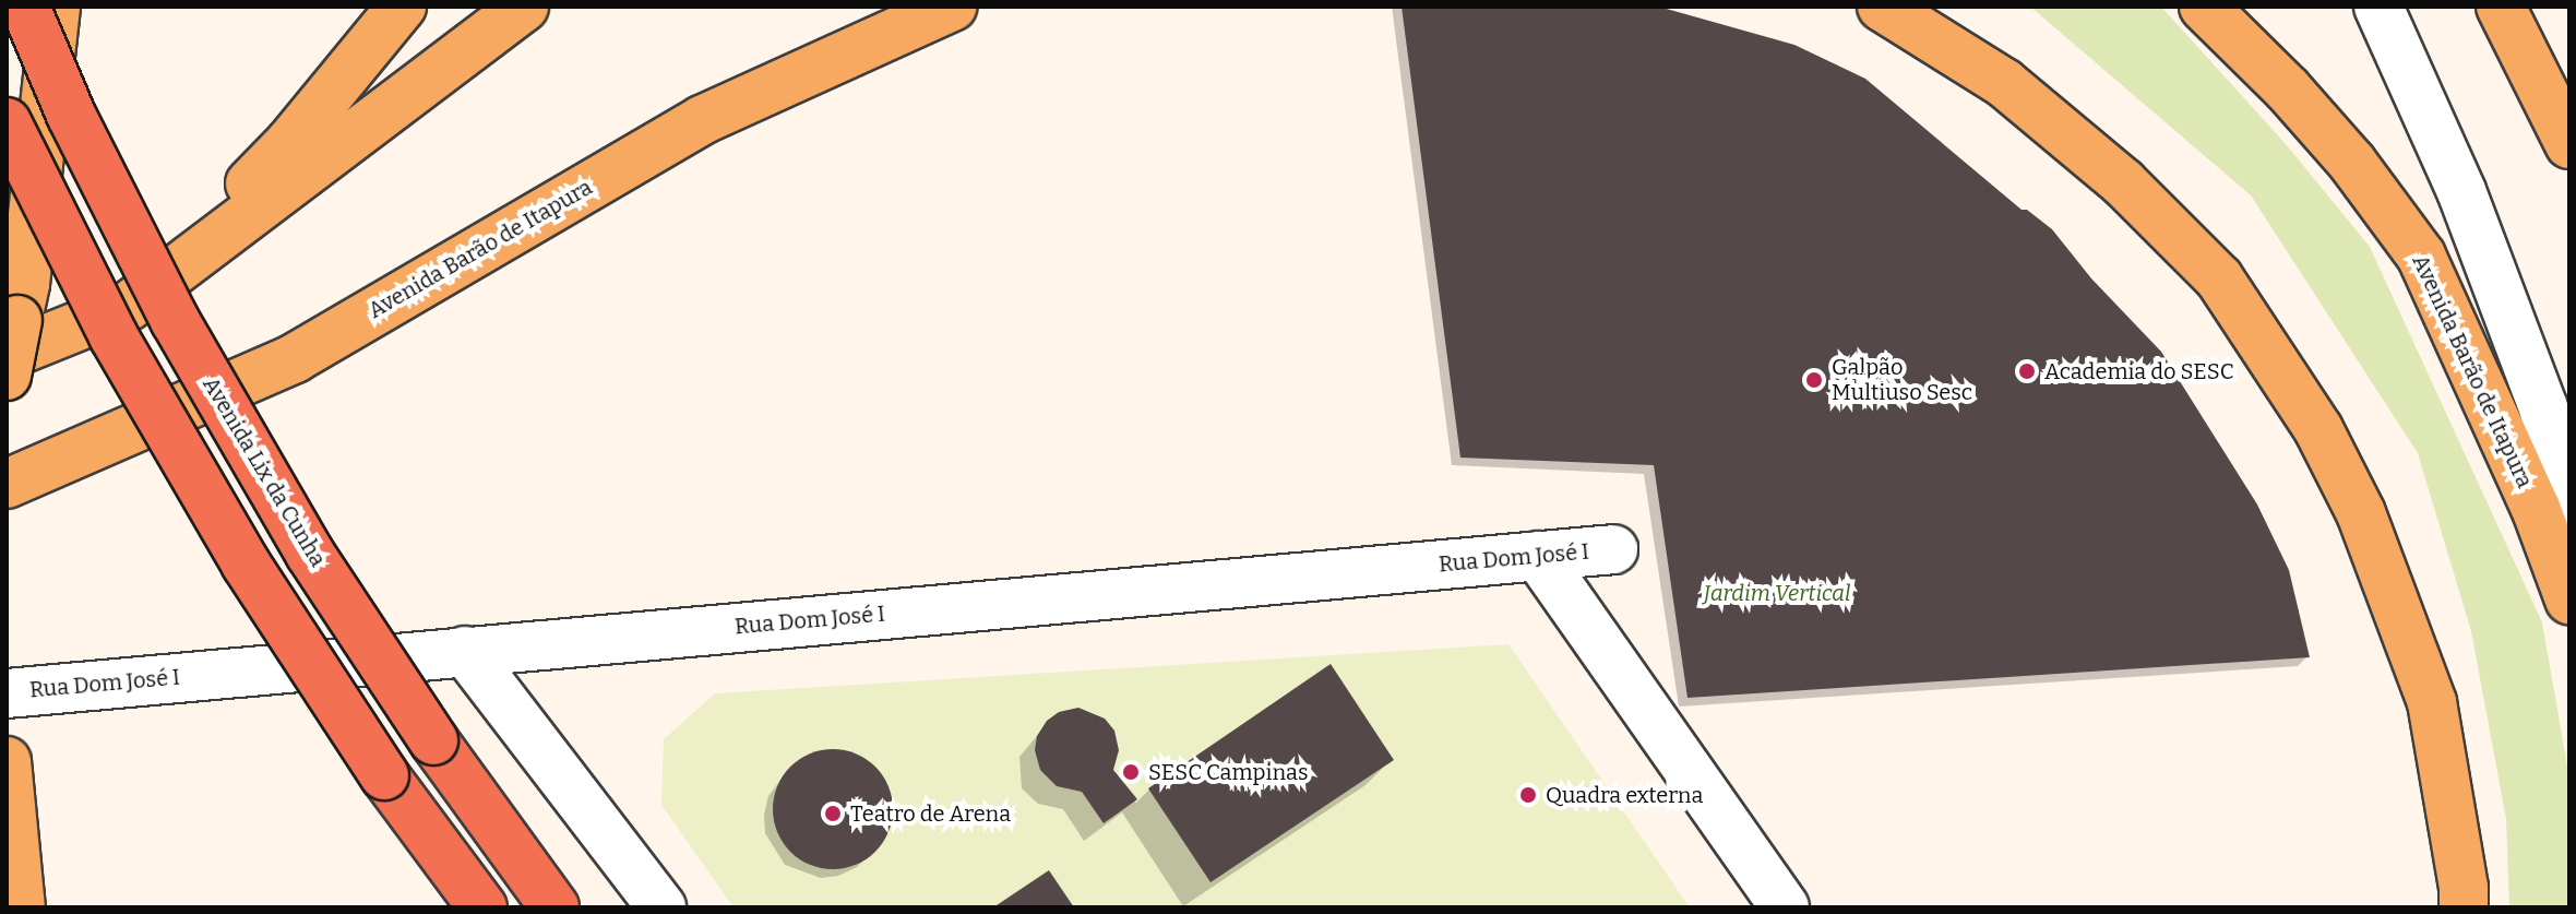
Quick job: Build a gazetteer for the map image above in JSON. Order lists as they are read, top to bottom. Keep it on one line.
{"streets":{"highway":["Avenida Lix da Cunha"],"main road":["Avenida Barão de Itapura"],"street":["Rua Dom José I"]},"parks":["Jardim Vertical"],"places":["Academia do SESC","Galpão Multiuso Sesc","SESC Campinas","Quadra externa","Teatro de Arena"]}
